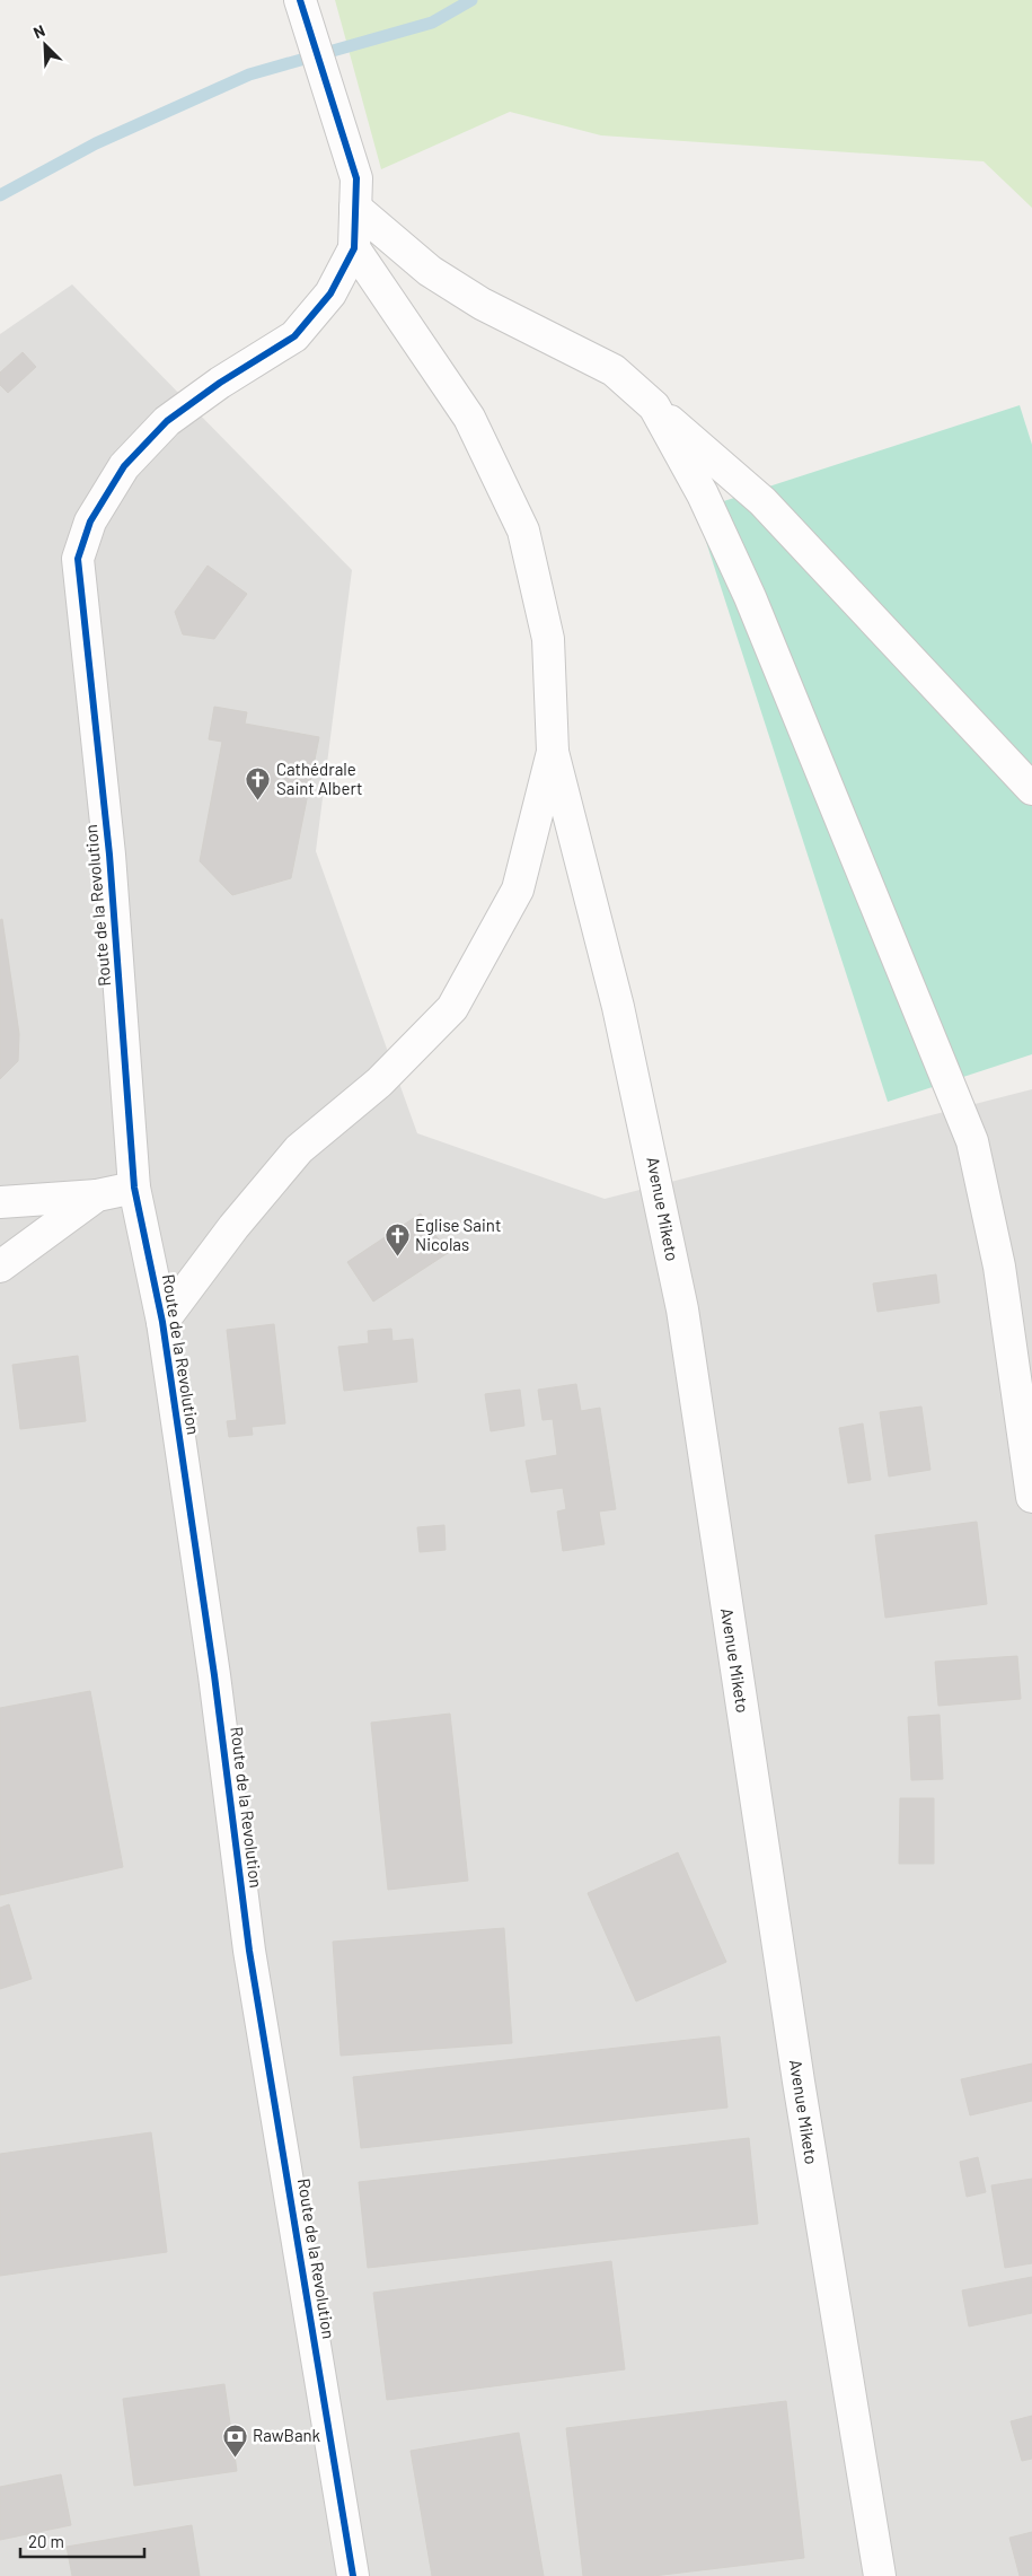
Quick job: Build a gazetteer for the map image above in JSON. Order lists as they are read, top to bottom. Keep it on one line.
{"streets":{"street":["Route de la Revolution","Avenue Miketo"]},"places":{"church":["Cathédrale Saint Albert","Eglise Saint Nicolas"],"bank":["RawBank"]},"scale_bar":"20 m","north":"top left"}
